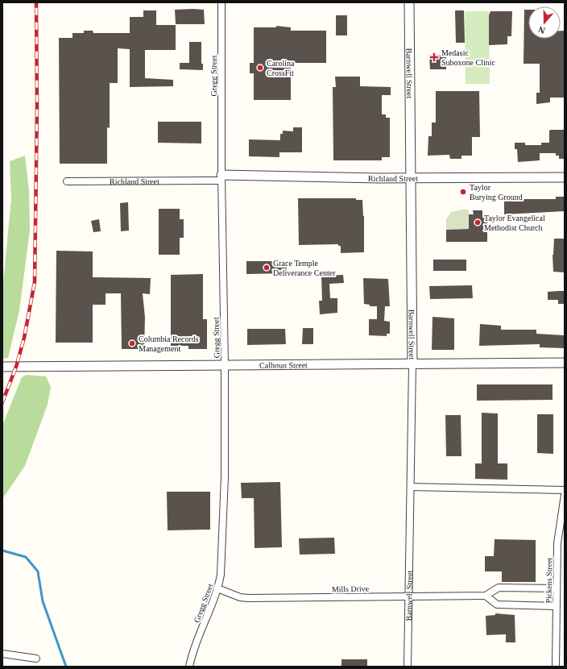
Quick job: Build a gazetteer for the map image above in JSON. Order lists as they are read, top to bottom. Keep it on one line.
{"streets":{"street":["Barnwell Street","Gregg Street","Richland Street","Calhoun Street","Pickens Street","Mills Drive"]},"crossings":[["Barnwell Street","Richland Street"],["Barnwell Street","Calhoun Street"],["Barnwell Street","Mills Drive"],["Gregg Street","Richland Street"],["Gregg Street","Calhoun Street"],["Gregg Street","Mills Drive"],["Pickens Street","Mills Drive"]],"places":{"health":["Medasic Suboxone Clinic"],"other":["Carolina CrossFit","Taylor Burying Ground","Taylor Evangelical Methodist Church","Grace Temple Deliverance Center","Columbia Records Management"]},"north":"bottom"}
